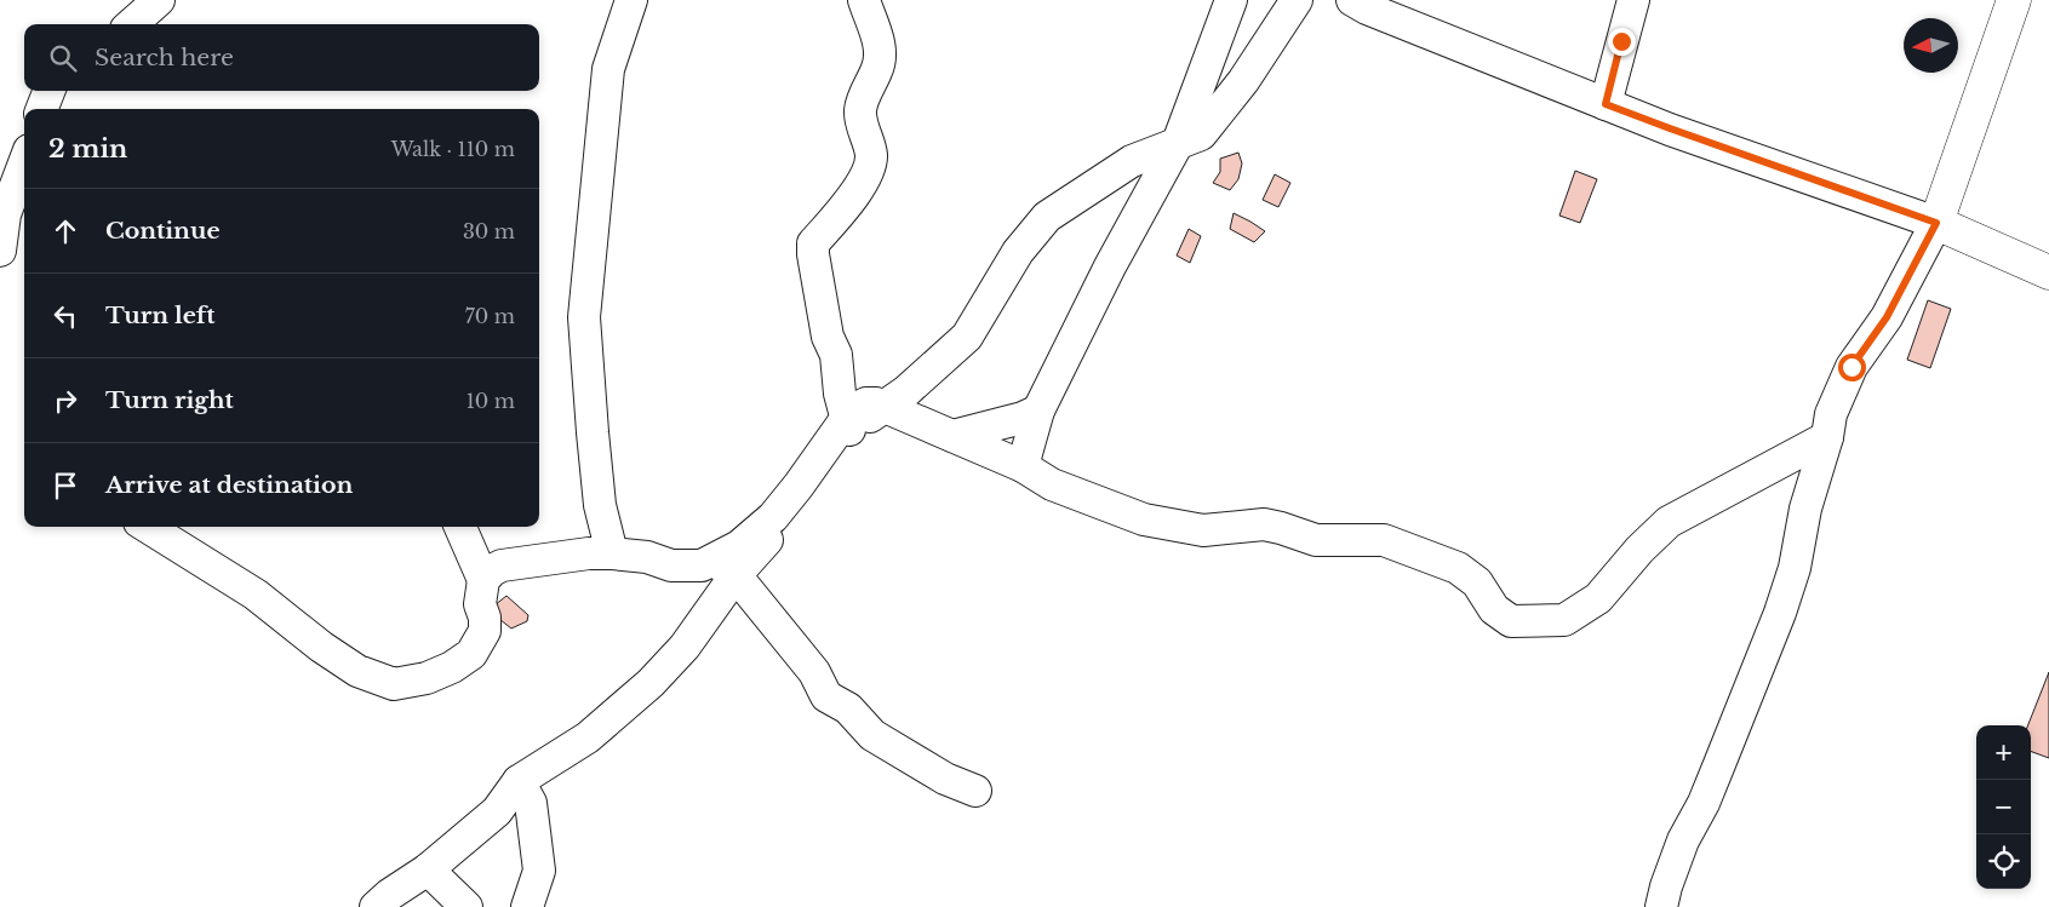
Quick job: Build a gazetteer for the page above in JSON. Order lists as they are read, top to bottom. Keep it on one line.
{"north":"left","page":{"search":"Search here","heading":["2 min","Walk · 110 m"],"list":[["Continue","30 m"],["Turn left","70 m"],["Turn right","10 m"],"Arrive at destination"],"map_buttons":["+","−"]}}
